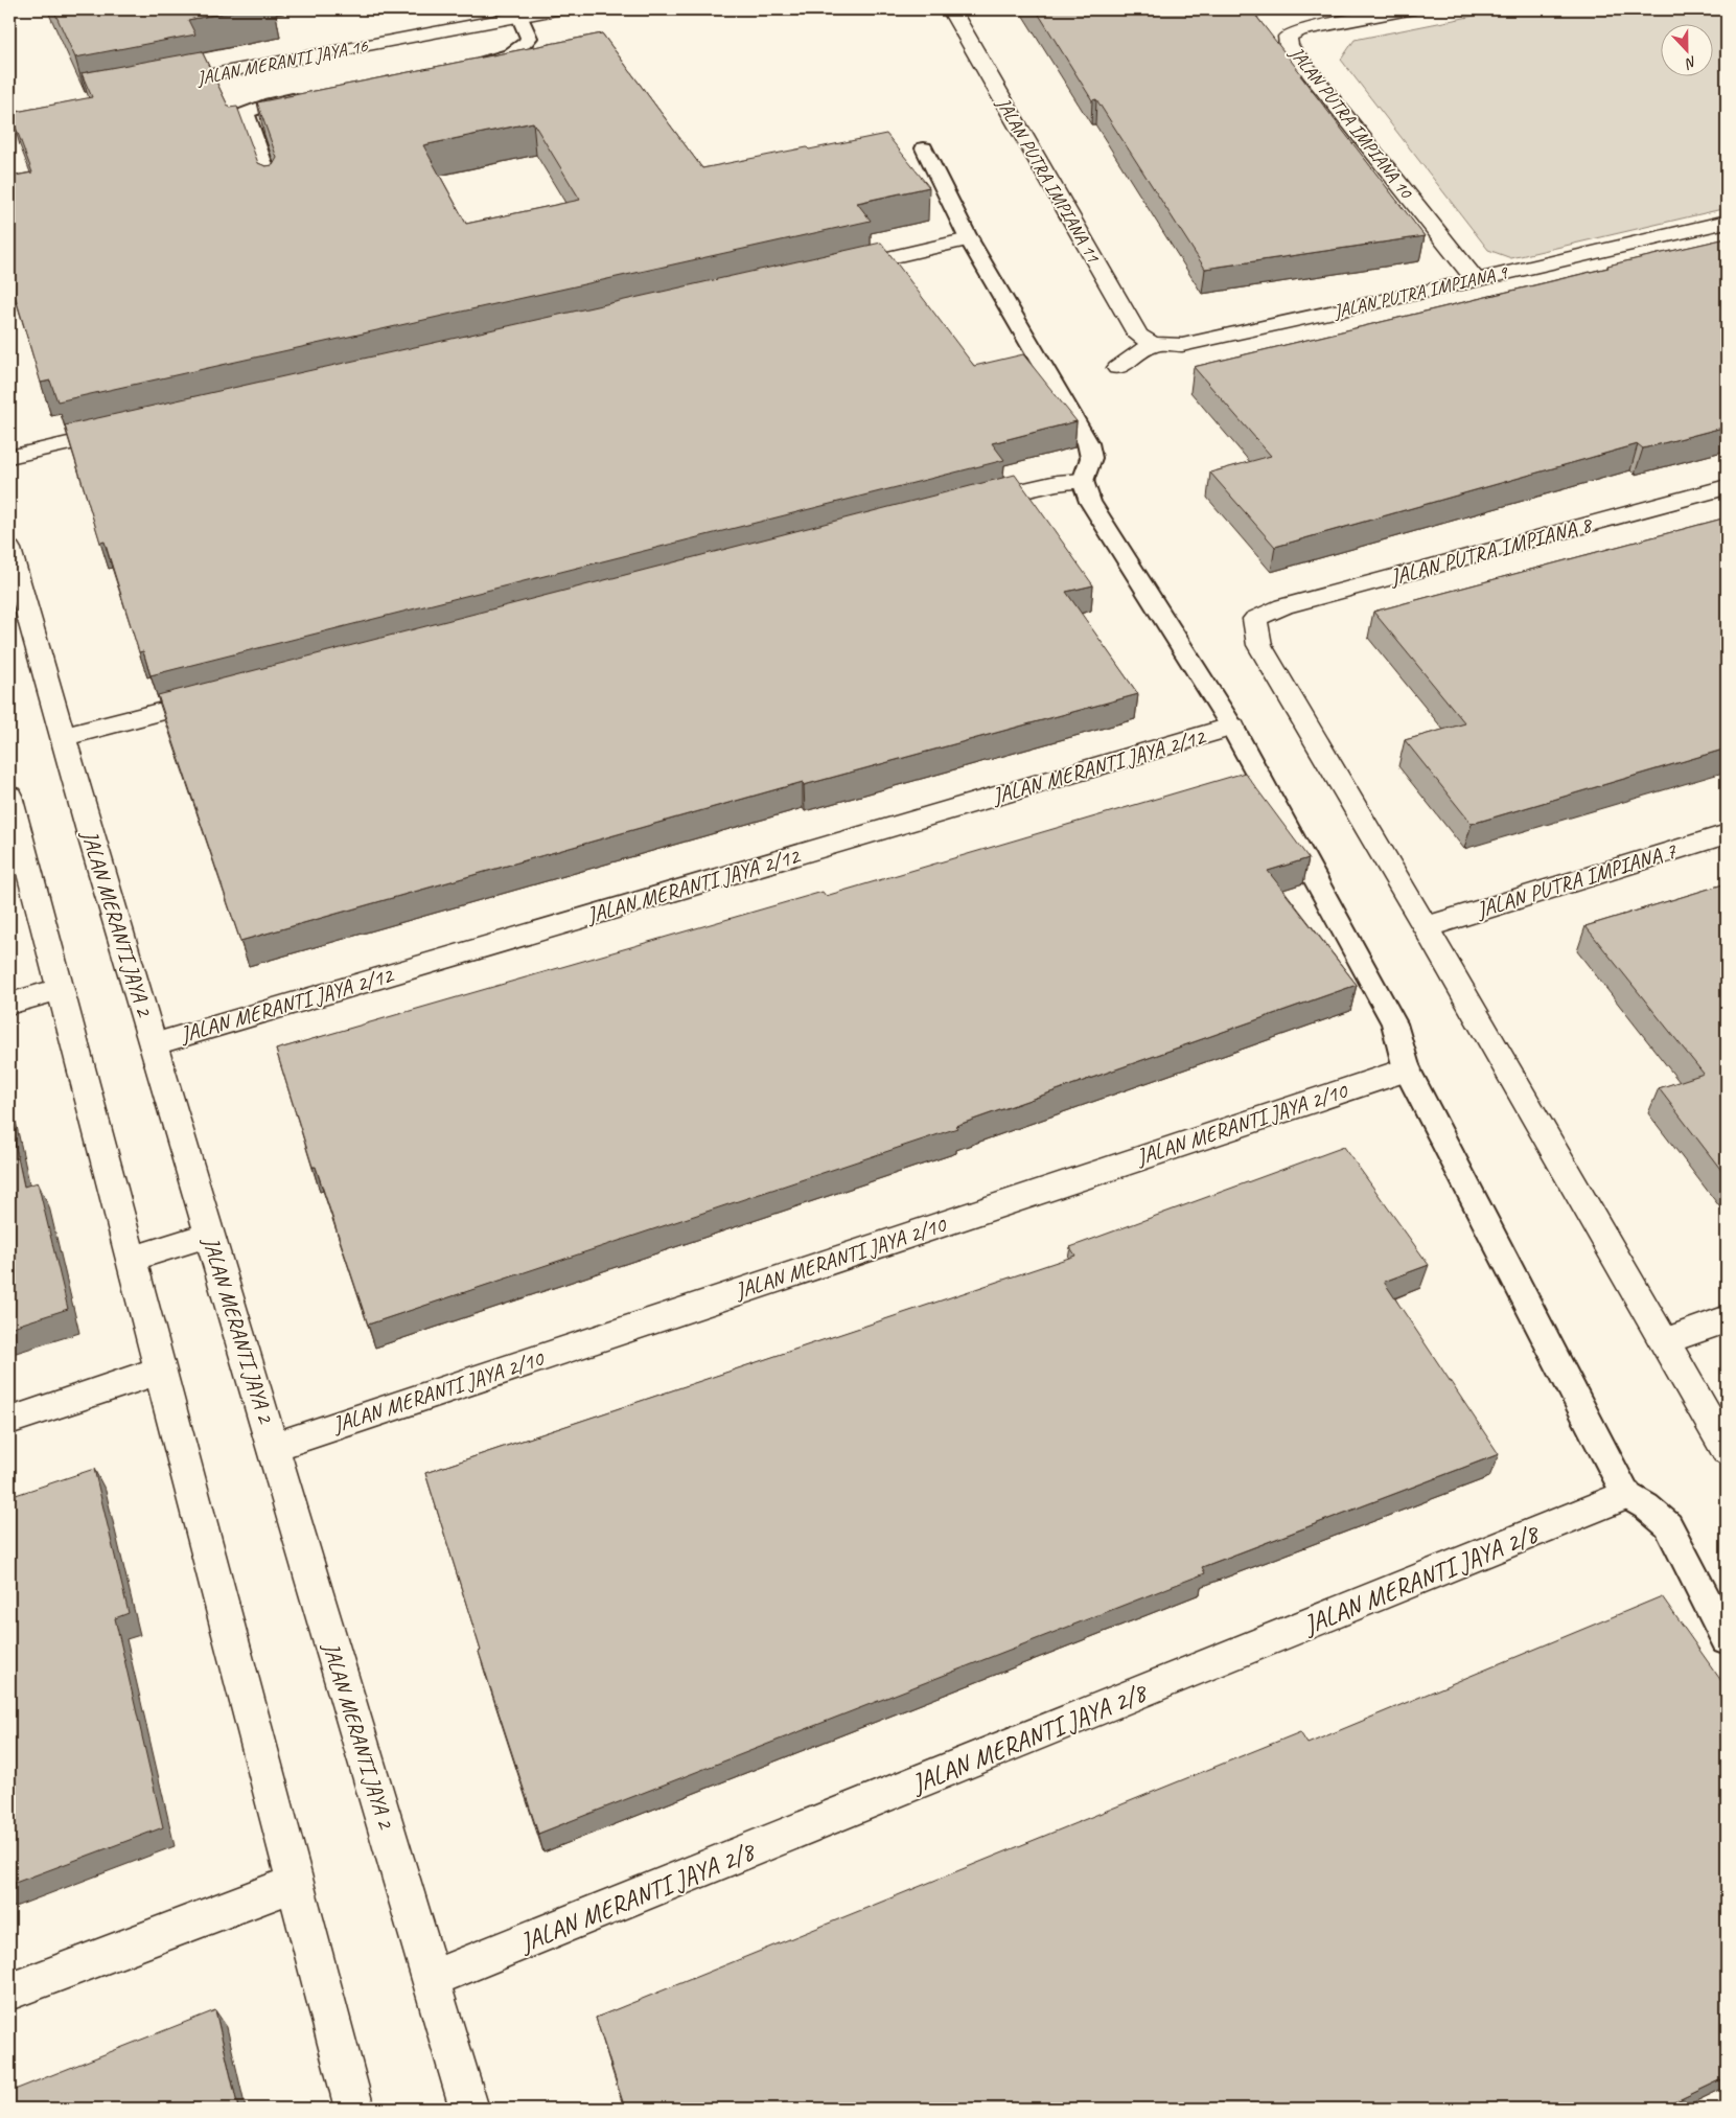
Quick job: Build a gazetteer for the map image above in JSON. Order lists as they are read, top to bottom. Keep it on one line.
{"streets":{"street":["JALAN MERANTI JAYA 16","JALAN PUTRA IMPIANA 10","JALAN PUTRA IMPIANA 11","JALAN PUTRA IMPIANA 9","JALAN PUTRA IMPIANA 8","JALAN MERANTI JAYA 2/12","JALAN PUTRA IMPIANA 7","JALAN MERANTI JAYA 2","JALAN MERANTI JAYA 2/10","JALAN MERANTI JAYA 2/8"]},"crossings":[["JALAN PUTRA IMPIANA 10","JALAN PUTRA IMPIANA 9"],["JALAN PUTRA IMPIANA 11","JALAN PUTRA IMPIANA 9"],["JALAN PUTRA IMPIANA 8","JALAN PUTRA IMPIANA 7"],["JALAN MERANTI JAYA 2/12","JALAN MERANTI JAYA 2"],["JALAN MERANTI JAYA 2","JALAN MERANTI JAYA 2/10"],["JALAN MERANTI JAYA 2","JALAN MERANTI JAYA 2/8"]],"north":"bottom"}
